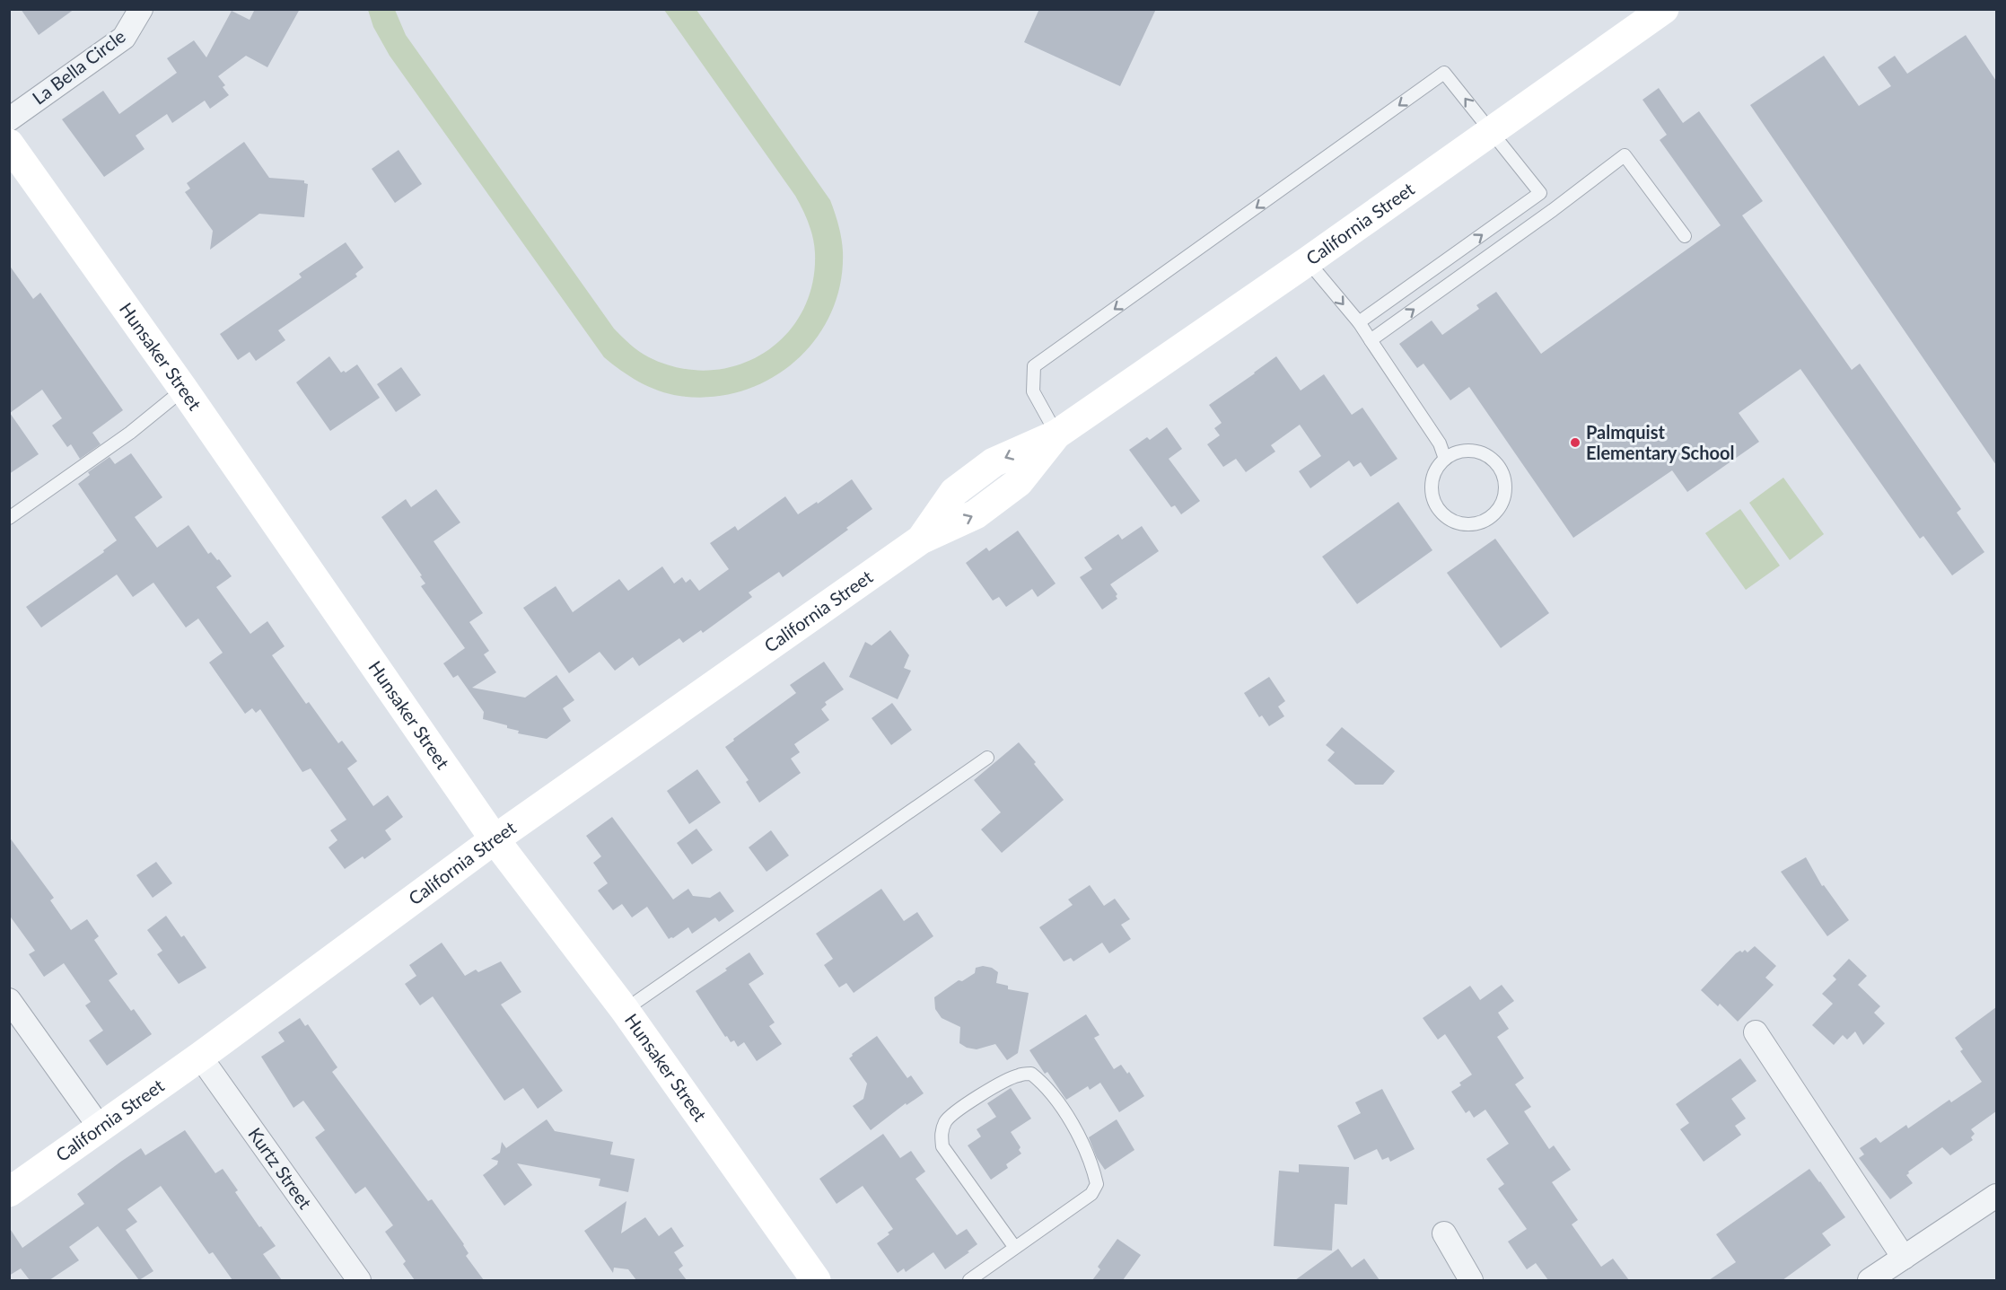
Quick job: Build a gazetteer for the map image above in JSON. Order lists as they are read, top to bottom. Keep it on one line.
{"streets":{"main road":["California Street","Hunsaker Street"],"street":["La Bella Circle","Kurtz Street"]},"crossings":[["California Street","Hunsaker Street"],["California Street","Kurtz Street"]],"places":["Palmquist Elementary School"]}
